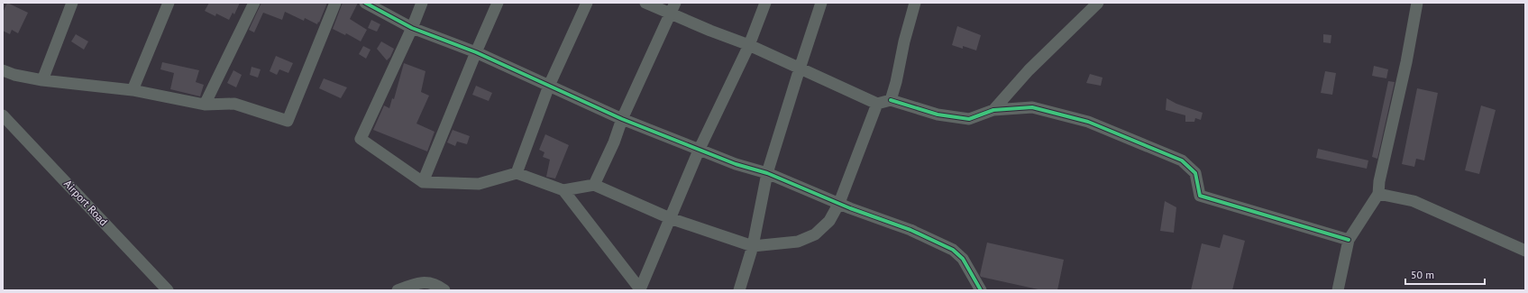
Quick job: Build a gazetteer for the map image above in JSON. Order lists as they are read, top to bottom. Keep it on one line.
{"streets":{"street":["Airport Road"]},"scale_bar":"50 m"}
